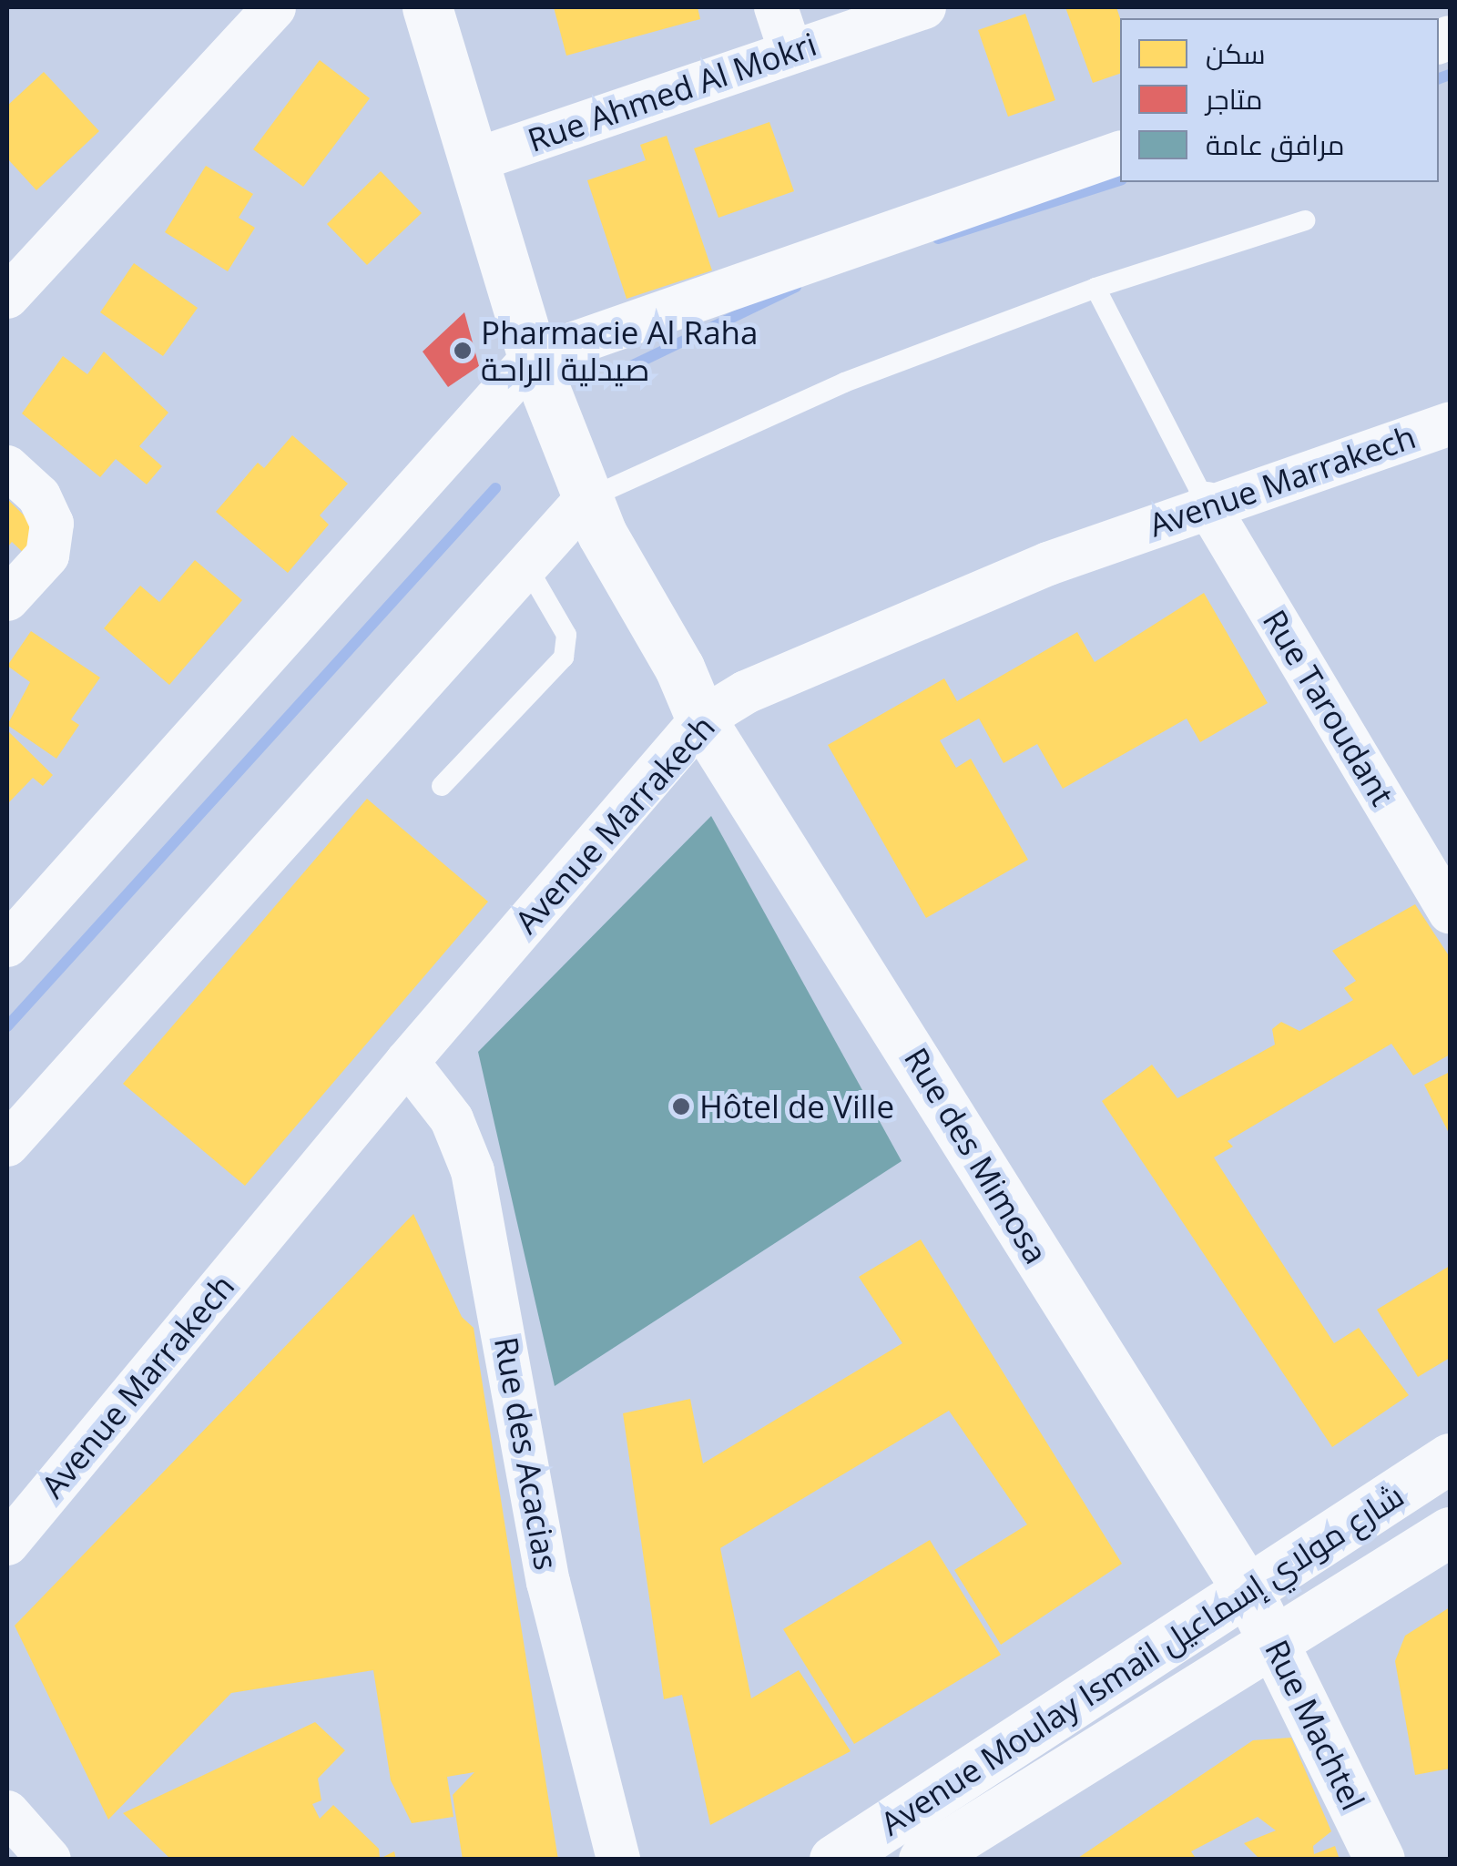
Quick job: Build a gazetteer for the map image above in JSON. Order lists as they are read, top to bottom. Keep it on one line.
{"streets":{"main road":["Rue des Mimosa","Avenue Moulay Ismail شارع مولاي إسماعيل","Rue Machtel"],"street":["Rue Ahmed Al Mokri","Avenue Marrakech","Rue Taroudant","Rue des Acacias"]},"crossings":[["Rue Ahmed Al Mokri","Rue des Mimosa"],["Avenue Marrakech","Rue Taroudant"],["Avenue Marrakech","Rue des Mimosa"],["Avenue Marrakech","Rue des Acacias"],["Rue des Mimosa","Avenue Moulay Ismail شارع مولاي إسماعيل"],["Rue des Mimosa","Rue Machtel"],["Avenue Moulay Ismail شارع مولاي إسماعيل","Rue Machtel"]],"places":["Pharmacie Al Raha صيدلية الراحة","Hôtel de Ville"],"legend":["سكن","متاجر","مرافق عامة"]}
